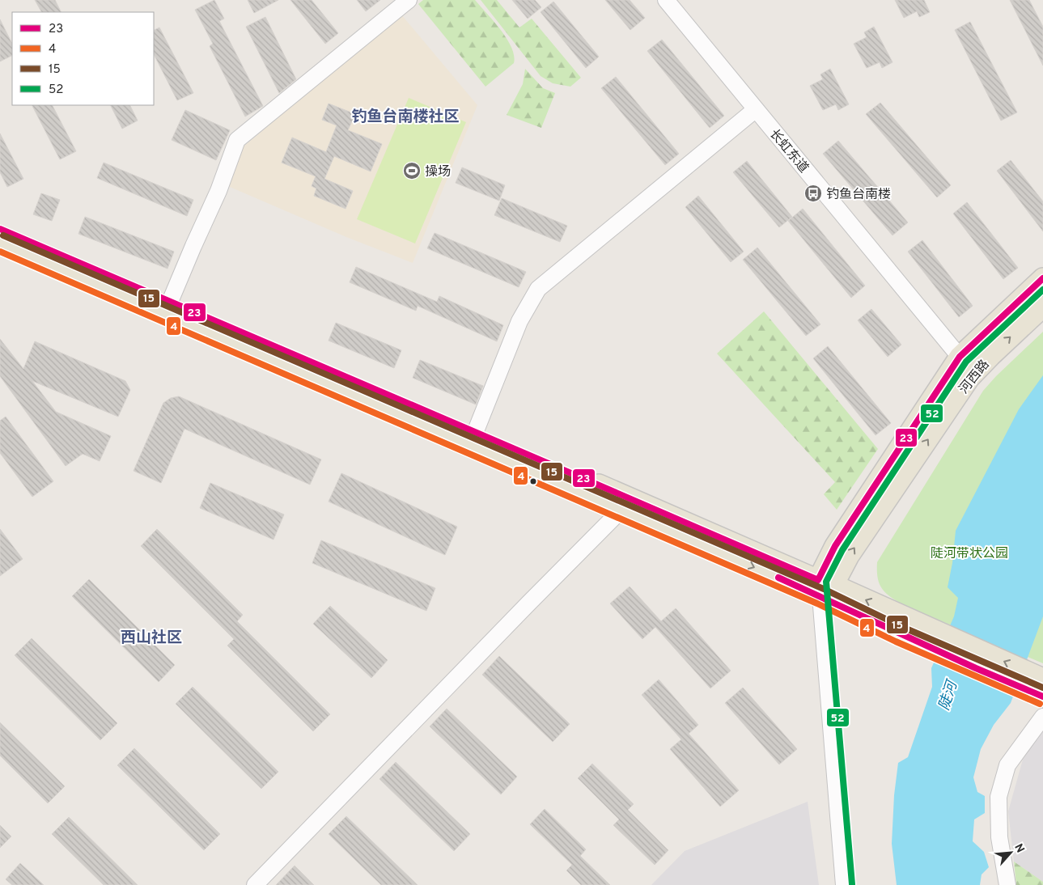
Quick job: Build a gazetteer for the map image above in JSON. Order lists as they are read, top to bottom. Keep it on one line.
{"streets":{"main road":["河西路"],"street":["长虹东道"]},"crossings":[["长虹东道","河西路"]],"districts":["钓鱼台南楼社区","西山社区"],"water":["陡河"],"parks":["陡河带状公园"],"places":{"sports":["操场"],"bus stop":["钓鱼台南楼"]},"lines":["transit line 23","transit line 15","transit line 4","transit line 52"],"legend":["23","4","15","52"],"north":"top right"}
